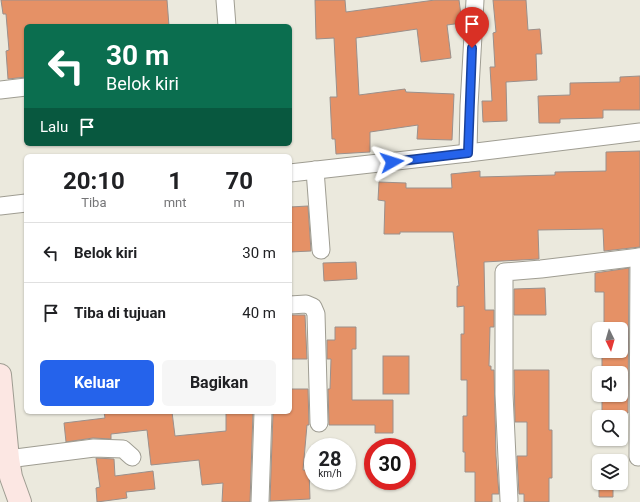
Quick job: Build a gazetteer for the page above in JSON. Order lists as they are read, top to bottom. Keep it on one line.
{"north":"bottom","page":{"turn":["30 m","Belok kiri"],"then":"Lalu","eta":["20:10","Tiba","1","mnt","70","m"],"list":[{"name":"Belok kiri","value":"30 m"},{"name":"Tiba di tujuan","value":"40 m"}],"buttons":["Keluar","Bagikan"],"speed":"28 km/h","limit":"30"}}
